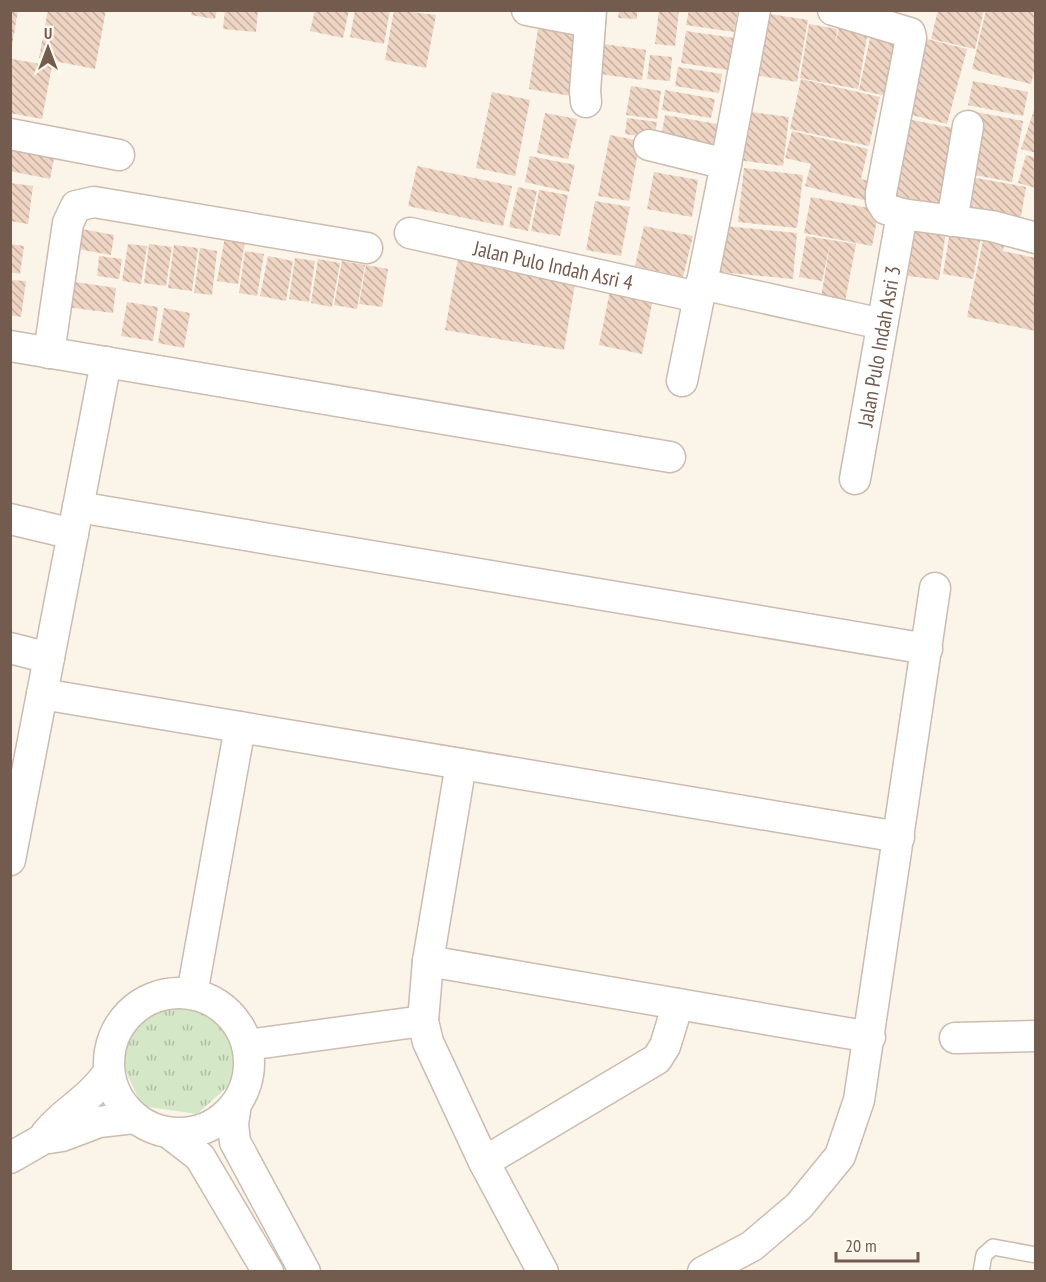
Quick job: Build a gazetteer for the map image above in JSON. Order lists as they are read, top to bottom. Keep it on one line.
{"streets":{"street":["Jalan Pulo Indah Asri 4","Jalan Pulo Indah Asri 3"]},"crossings":[["Jalan Pulo Indah Asri 4","Jalan Pulo Indah Asri 3"]],"scale_bar":"20 m","north":"top"}
